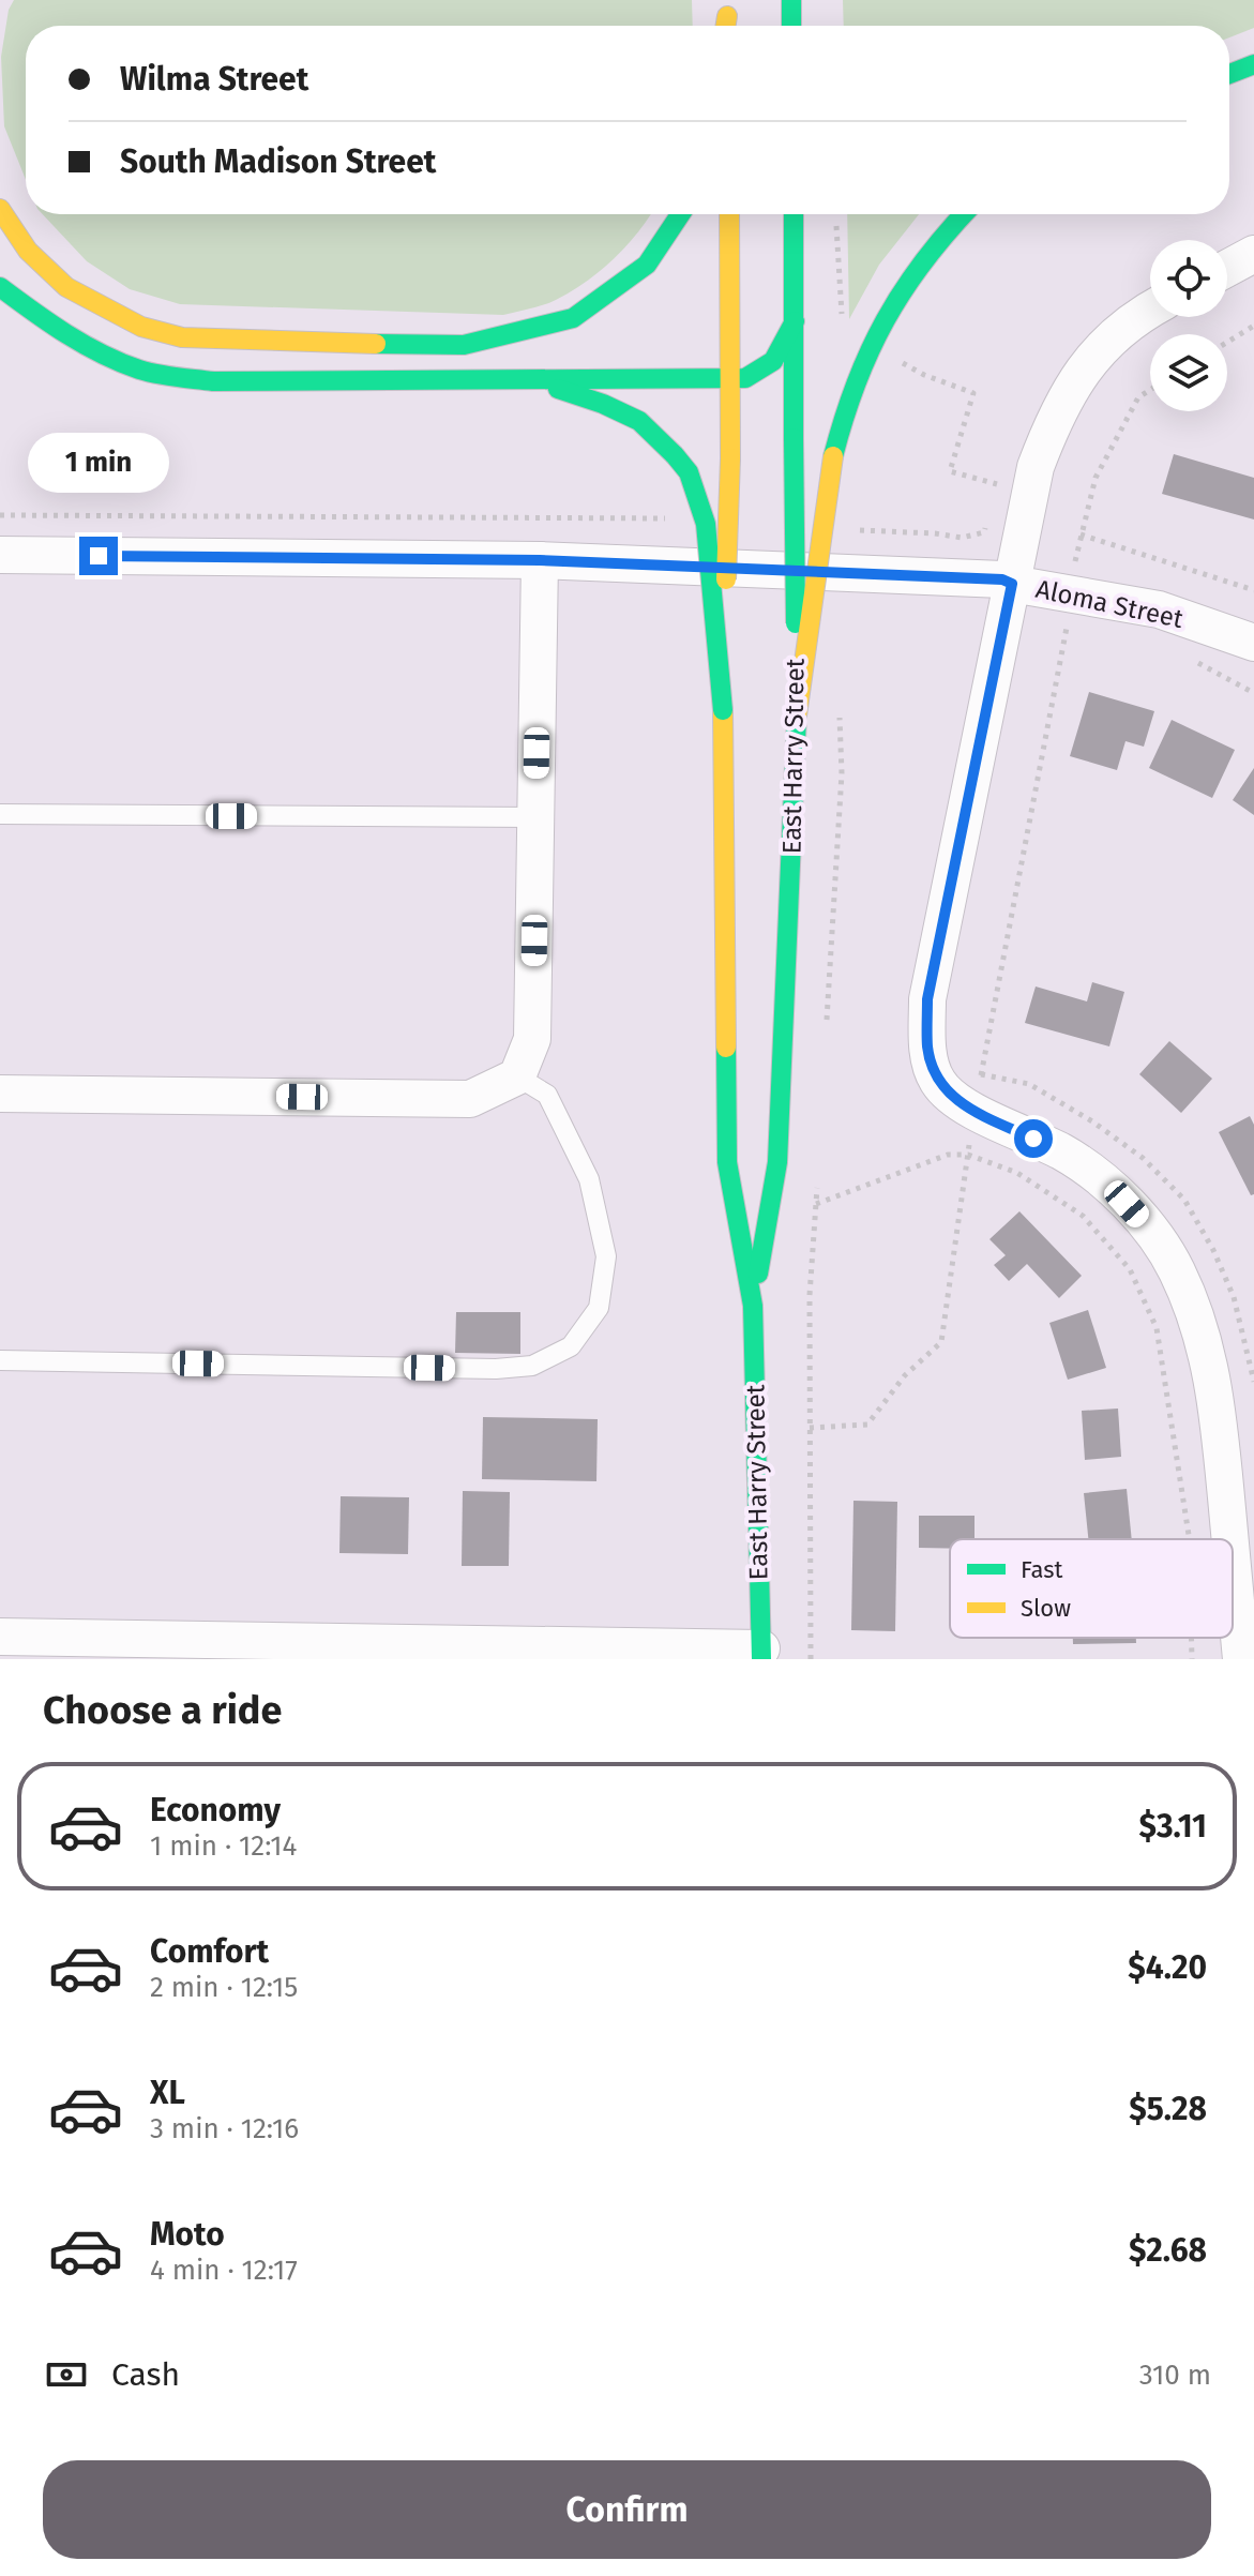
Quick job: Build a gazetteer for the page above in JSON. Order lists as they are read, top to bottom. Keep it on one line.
{"streets":{"main road":["East Harry Street"],"street":["Aloma Street"]},"legend":["Fast","Slow"],"page":{"banner":["Wilma Street","South Madison Street"],"bubble":"1 min","heading":"Choose a ride","list":[{"name":"Economy","note":"1 min · 12:14","value":"$3.11"},{"name":"Comfort","note":"2 min · 12:15","value":"$4.20"},{"name":"XL","note":"3 min · 12:16","value":"$5.28"},{"name":"Moto","note":"4 min · 12:17","value":"$2.68"}],"pay":["Cash","310 m"],"buttons":"Confirm"}}
